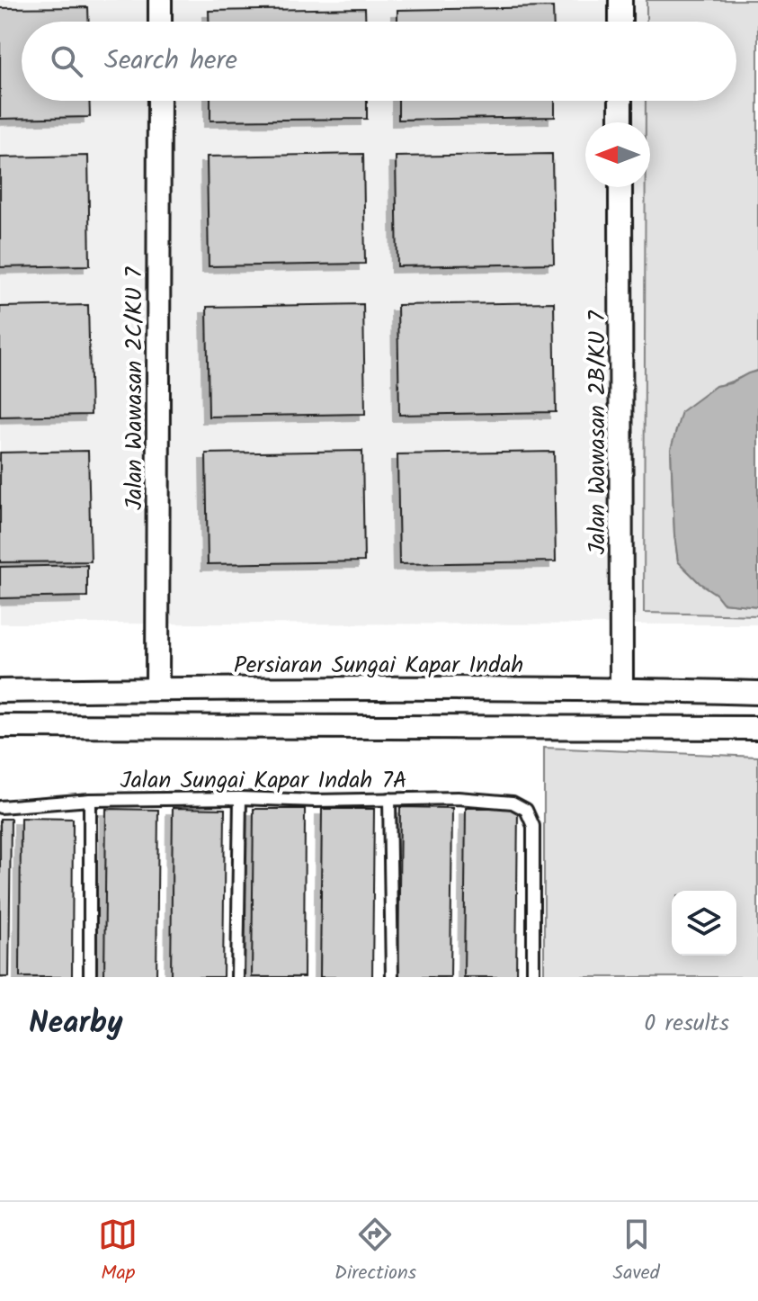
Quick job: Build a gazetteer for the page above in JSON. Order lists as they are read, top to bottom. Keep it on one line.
{"streets":{"street":["Jalan Wawasan 2C/KU 7","Jalan Wawasan 2B/KU 7","Persiaran Sungai Kapar Indah"],"lane":["Jalan Sungai Kapar Indah 7A"]},"crossings":[["Jalan Wawasan 2C/KU 7","Persiaran Sungai Kapar Indah"],["Jalan Wawasan 2B/KU 7","Persiaran Sungai Kapar Indah"]],"north":"left","page":{"search":"Search here","heading":["Nearby","0 results"],"nav":["Map","Directions","Saved"]}}
